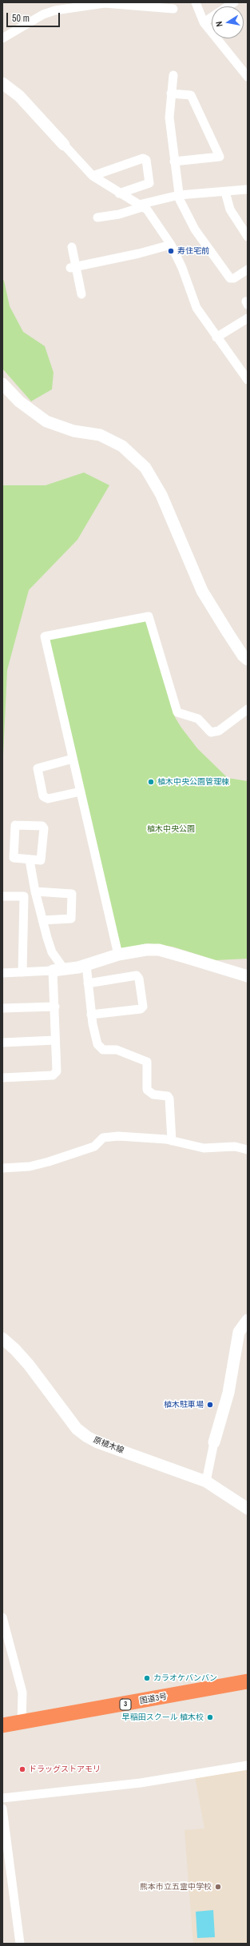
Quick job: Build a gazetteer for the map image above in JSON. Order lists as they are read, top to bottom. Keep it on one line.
{"streets":{"highway":["国道3号","3"],"street":["原植木線"]},"parks":["植木中央公園"],"places":["寿住宅前","植木中央公園管理棟","植木駐車場","カラオケバンバン","早稲田スクール 植木校","ドラッグストアモリ","熊本市立五霊中学校"],"scale_bar":"50 m","north":"left"}
